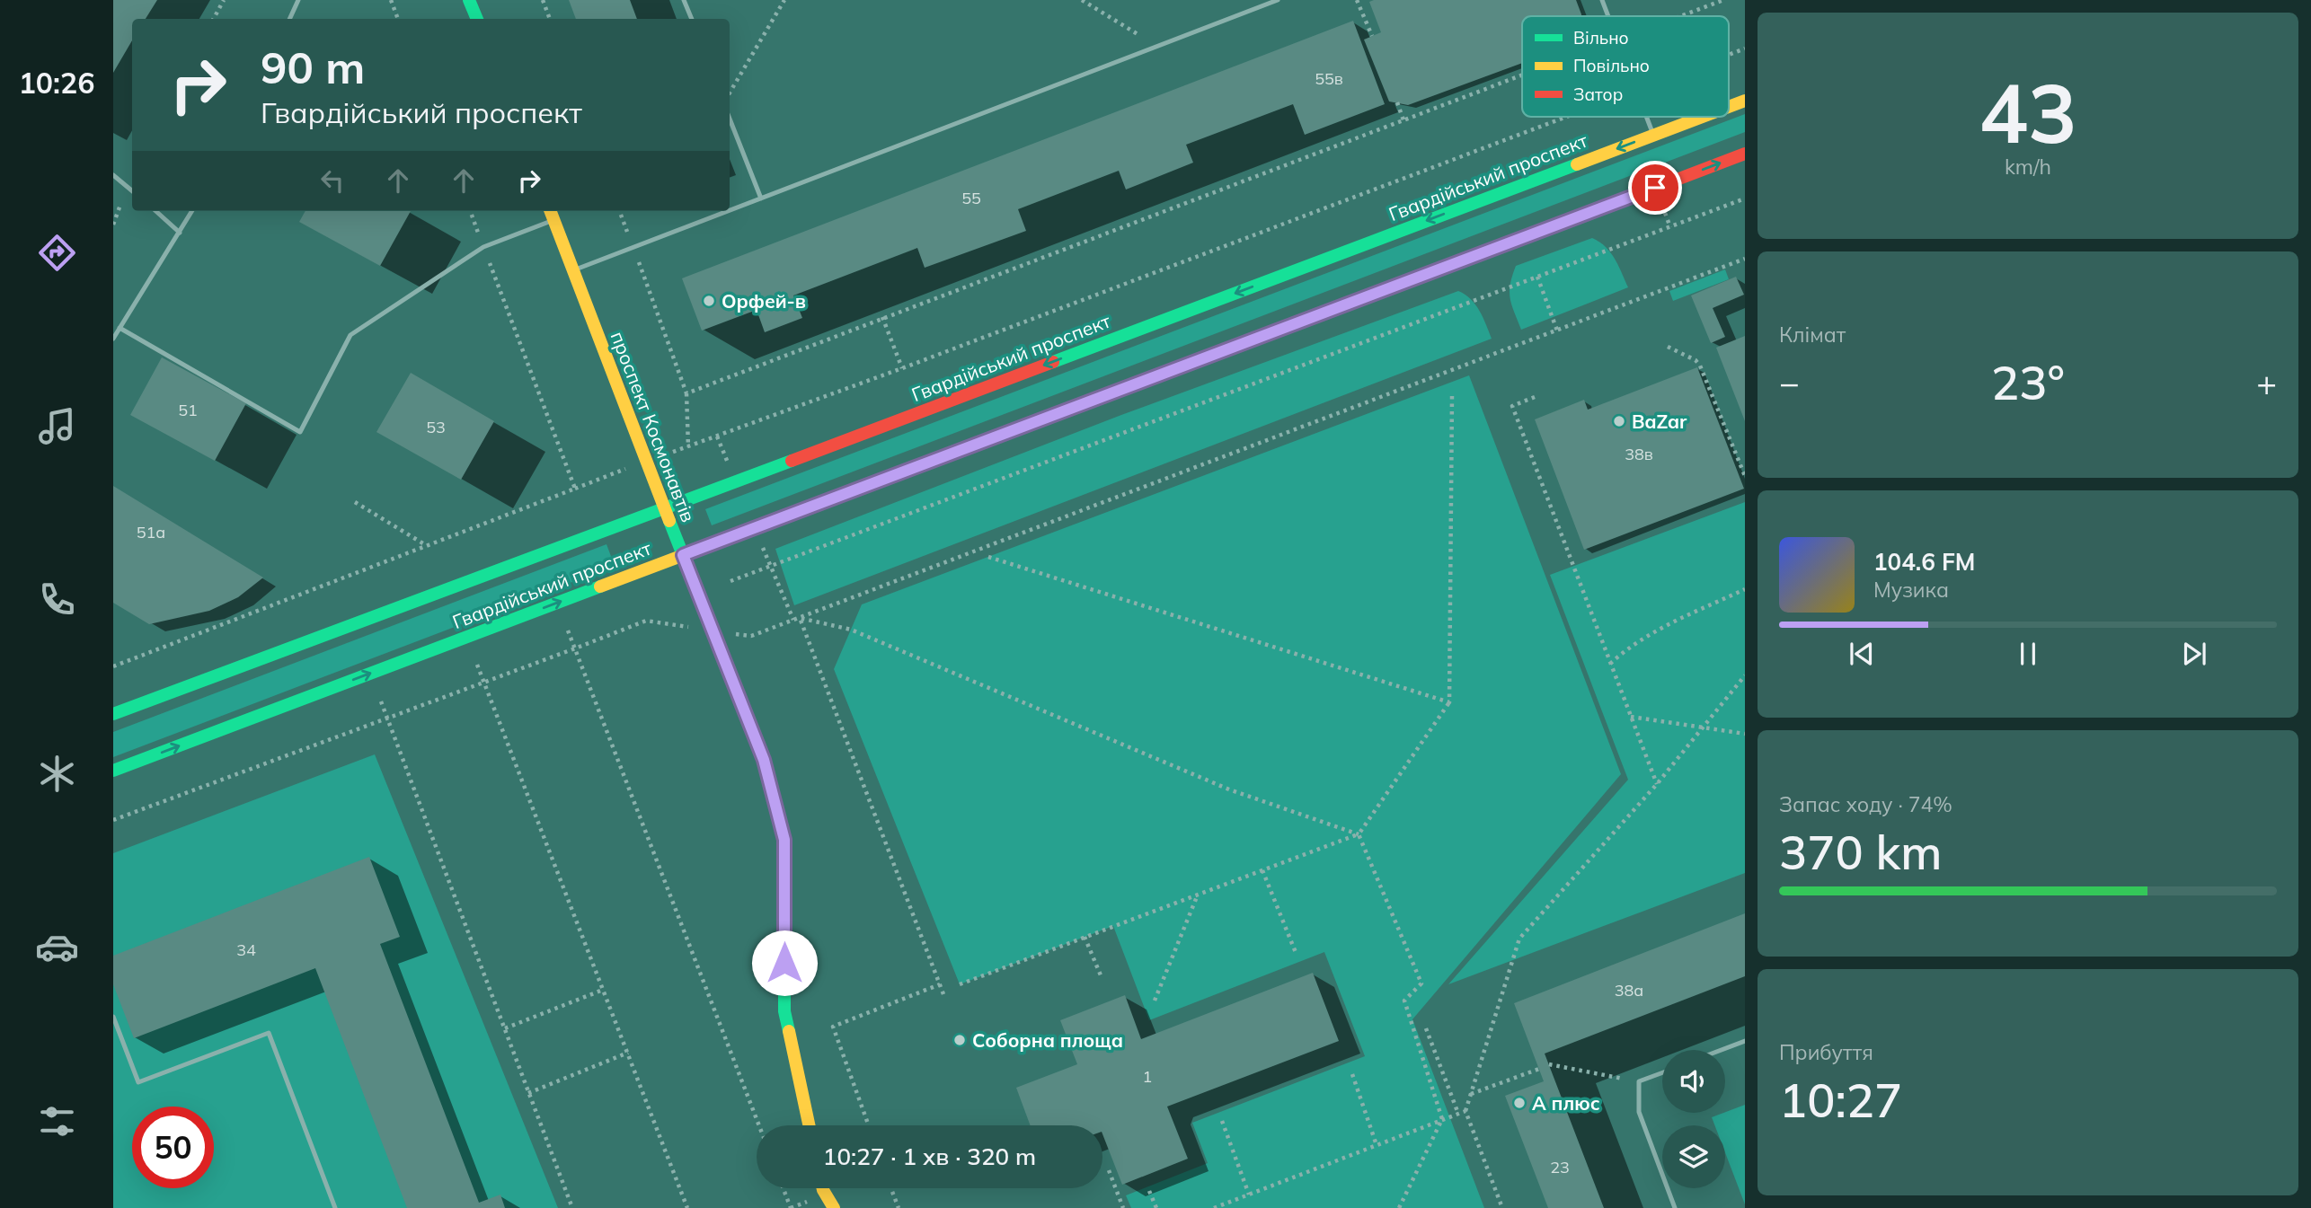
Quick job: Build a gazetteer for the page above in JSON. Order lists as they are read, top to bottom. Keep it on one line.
{"streets":{"main road":["Гвардійський проспект","проспект Космонавтів"]},"crossings":[["Гвардійський проспект","проспект Космонавтів"]],"places":["Орфей-в","BaZar","Соборна площа","А плюс"],"house_numbers":["55в","55","51","53","38в","51а","34","38а","1","23"],"legend":["Вільно","Повільно","Затор"],"page":{"tabs":"10:26","tile":[["43","km/h"],"Клімат",["Запас ходу · 74%","370 km"],["Прибуття","10:27"]],"turn":["90 m","Гвардійський проспект"],"heat":["−","23°","+"],"song":["104.6 FM","Музика"],"limit":"50","trip":"10:27 · 1 хв · 320 m"}}
